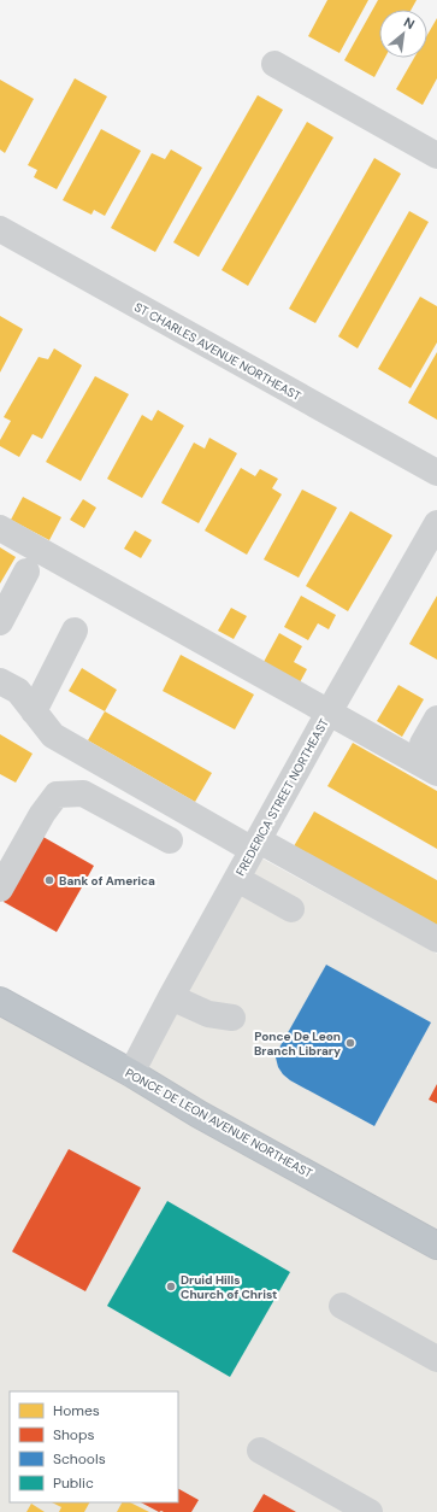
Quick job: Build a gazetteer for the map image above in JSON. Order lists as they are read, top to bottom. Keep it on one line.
{"streets":{"highway":["PONCE DE LEON AVENUE NORTHEAST"],"street":["ST CHARLES AVENUE NORTHEAST","FREDERICA STREET NORTHEAST"]},"crossings":[["FREDERICA STREET NORTHEAST","PONCE DE LEON AVENUE NORTHEAST"]],"places":["Bank of America","Ponce De Leon Branch Library","Druid Hills Church of Christ"],"legend":["Homes","Shops","Schools","Public"],"north":"top right"}
